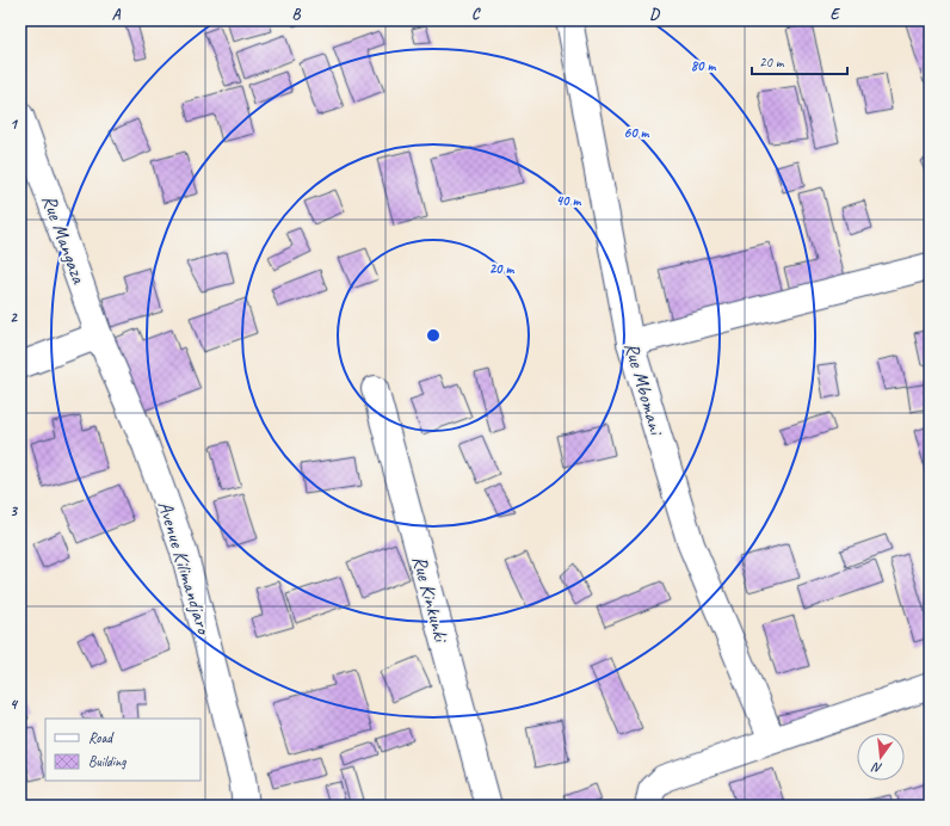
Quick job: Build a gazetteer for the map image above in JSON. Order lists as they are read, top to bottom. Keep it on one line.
{"streets":{"street":["Rue Mangaza","Rue Mbomani","Avenue Kilimandjaro","Rue Kinkunki"]},"crossings":[["Rue Mangaza","Avenue Kilimandjaro"]],"legend":["Road","Building"],"scale_bar":"20 m","north":"bottom","grid":{"columns":["A","B","C","D","E"],"rows":["1","2","3","4"]},"rings":["80 m","60 m","40 m","20 m"]}
